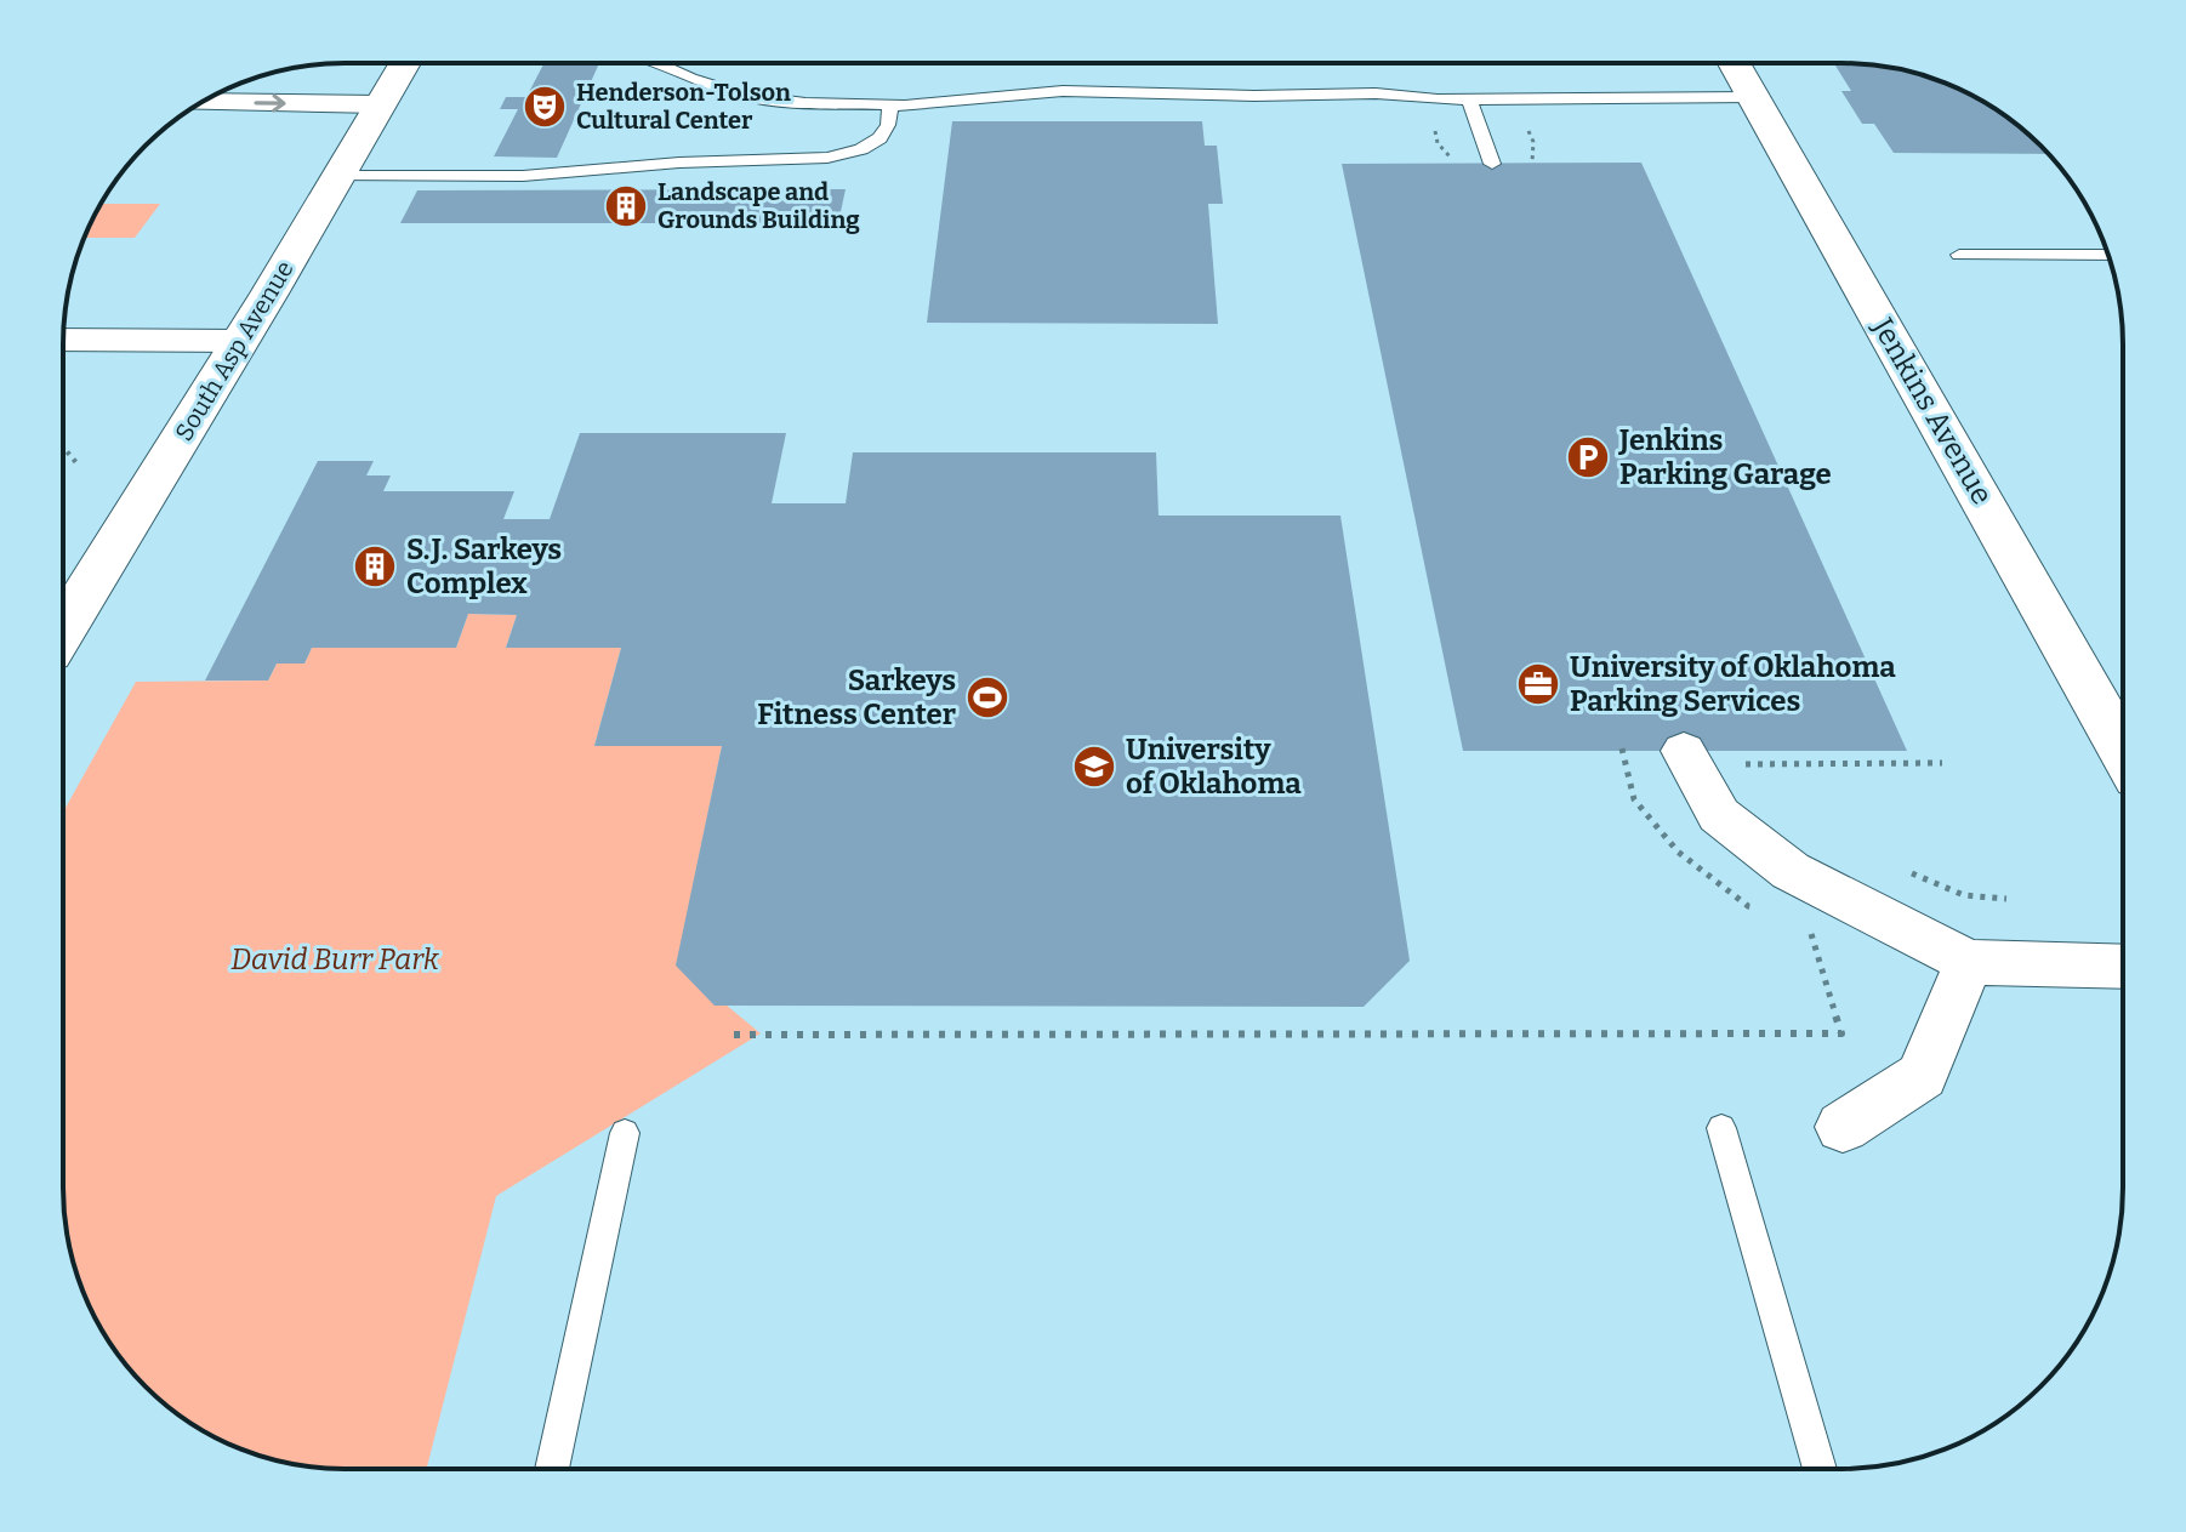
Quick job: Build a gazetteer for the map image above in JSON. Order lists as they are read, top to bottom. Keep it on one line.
{"streets":{"street":["South Asp Avenue","Jenkins Avenue"]},"parks":["David Burr Park"],"places":{"theatre":["Henderson-Tolson Cultural Center"],"building":["Landscape and Grounds Building","S.J. Sarkeys Complex"],"parking":["Jenkins Parking Garage"],"office":["University of Oklahoma Parking Services"],"sports":["Sarkeys Fitness Center"],"school or university":["University of Oklahoma"]}}
